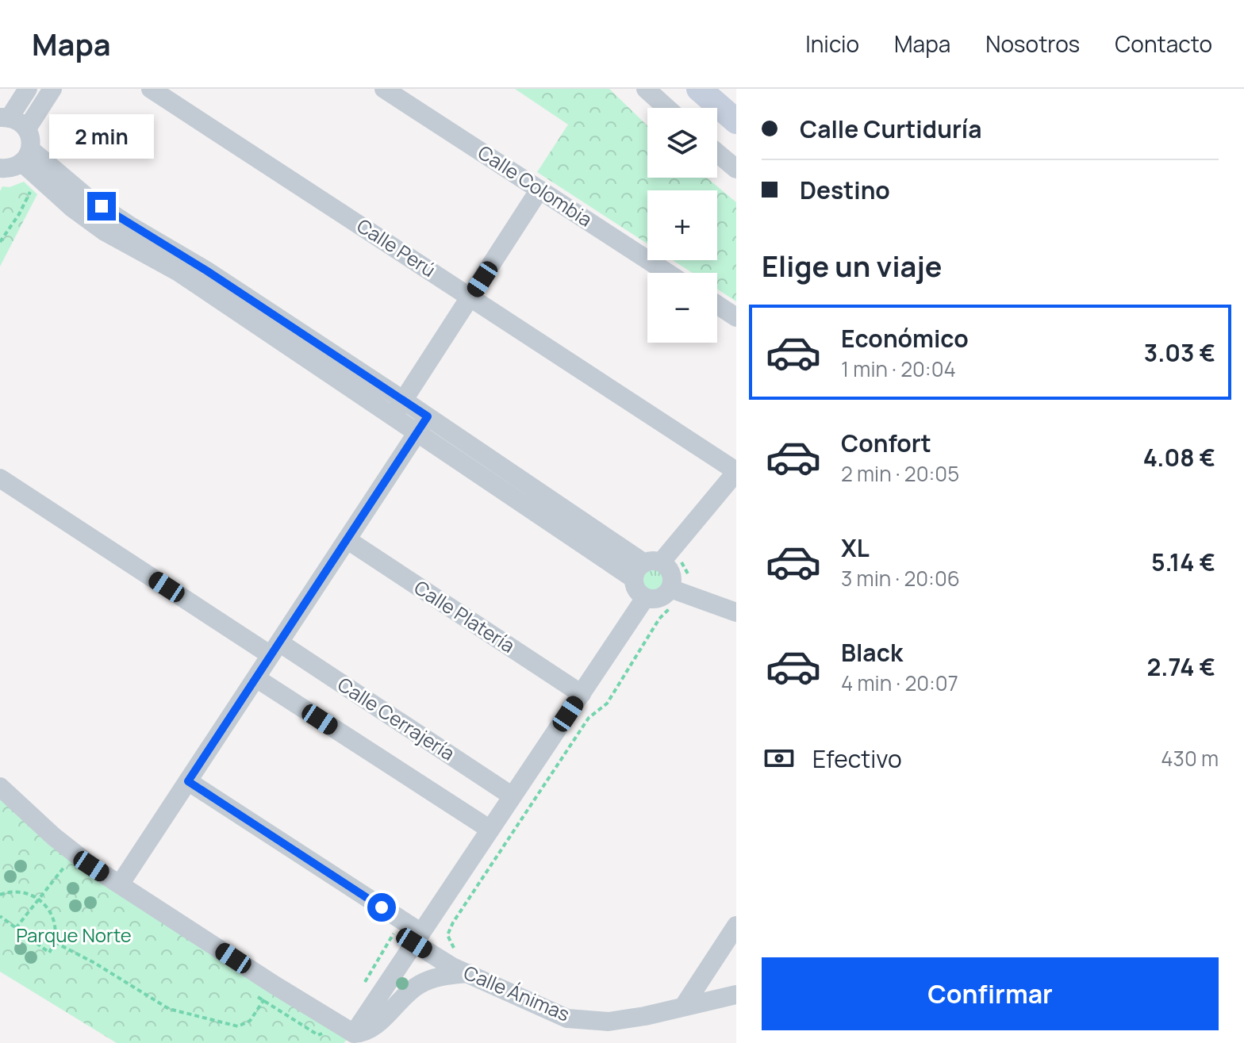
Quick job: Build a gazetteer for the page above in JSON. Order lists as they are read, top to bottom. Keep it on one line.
{"streets":{"street":["Calle Colombia","Calle Perú","Calle Platería","Calle Cerrajería","Calle Ánimas"]},"parks":["Parque Norte"],"page":{"header":"Mapa","nav":["Inicio","Mapa","Nosotros","Contacto"],"banner":["Calle Curtiduría","Destino"],"map_buttons":["+","−"],"bubble":"2 min","heading":"Elige un viaje","list":[{"name":"Económico","note":"1 min · 20:04","value":"3.03 €"},{"name":"Confort","note":"2 min · 20:05","value":"4.08 €"},{"name":"XL","note":"3 min · 20:06","value":"5.14 €"},{"name":"Black","note":"4 min · 20:07","value":"2.74 €"}],"pay":["Efectivo","430 m"],"buttons":"Confirmar"}}
